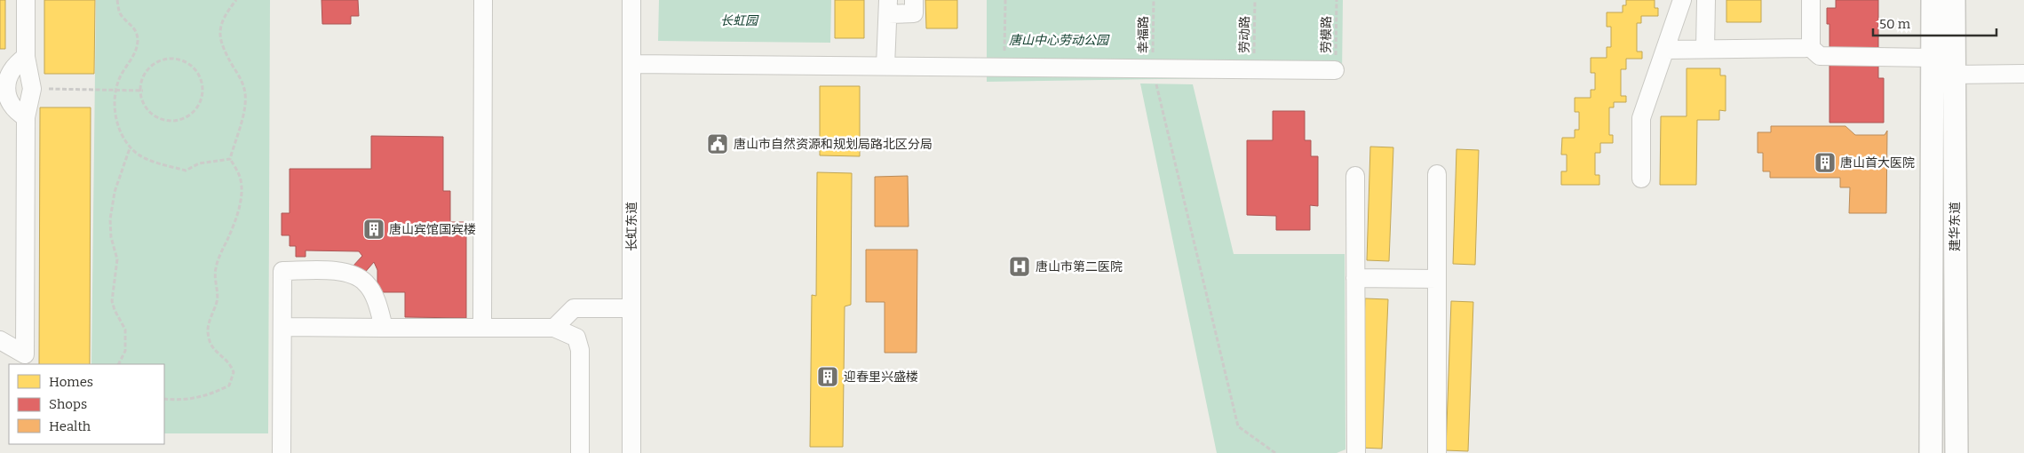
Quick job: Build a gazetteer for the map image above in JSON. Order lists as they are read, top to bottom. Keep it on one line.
{"streets":{"main road":["建华东道"],"street":["长虹东道"],"path":["幸福路","劳动路","劳模路"]},"parks":["长虹园","唐山中心劳动公园"],"places":{"public building":["唐山市自然资源和规划局路北区分局"],"building":["唐山首大医院","唐山宾馆国宾楼","迎春里兴盛楼"],"hospital":["唐山市第二医院"]},"legend":["Homes","Shops","Health"],"scale_bar":"50 m"}
